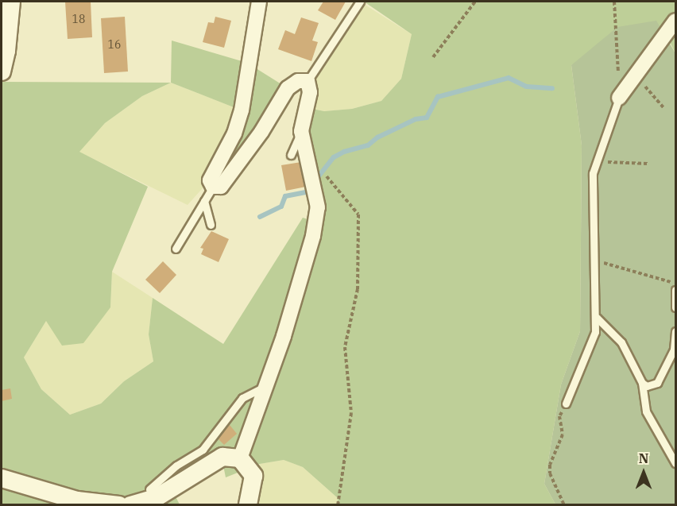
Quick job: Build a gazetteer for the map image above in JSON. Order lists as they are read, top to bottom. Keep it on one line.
{"house_numbers":["18","16"],"north":"top"}
